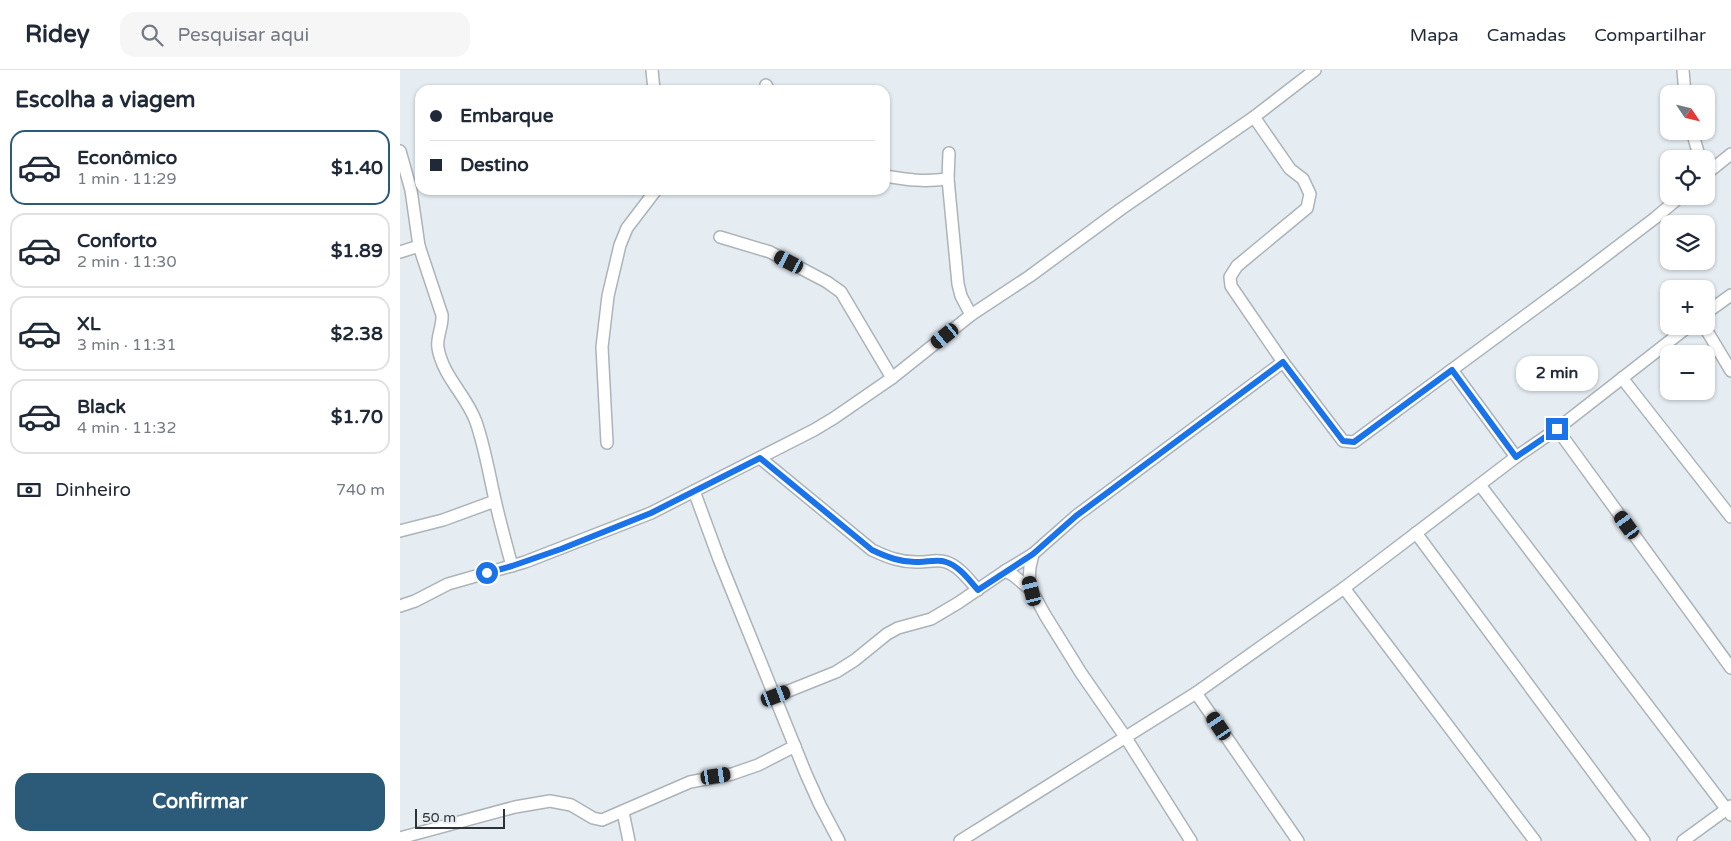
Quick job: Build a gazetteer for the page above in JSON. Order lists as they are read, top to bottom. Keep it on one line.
{"scale_bar":"50 m","north":"bottom right","page":{"header":"Ridey","search":"Pesquisar aqui","nav":["Mapa","Camadas","Compartilhar"],"heading":"Escolha a viagem","map_buttons":["+","−"],"banner":["Embarque","Destino"],"list":[{"name":"Econômico","note":"1 min · 11:29","value":"$1.40"},{"name":"Conforto","note":"2 min · 11:30","value":"$1.89"},{"name":"XL","note":"3 min · 11:31","value":"$2.38"},{"name":"Black","note":"4 min · 11:32","value":"$1.70"}],"bubble":"2 min","pay":["Dinheiro","740 m"],"buttons":"Confirmar","scale":"50 m"}}
